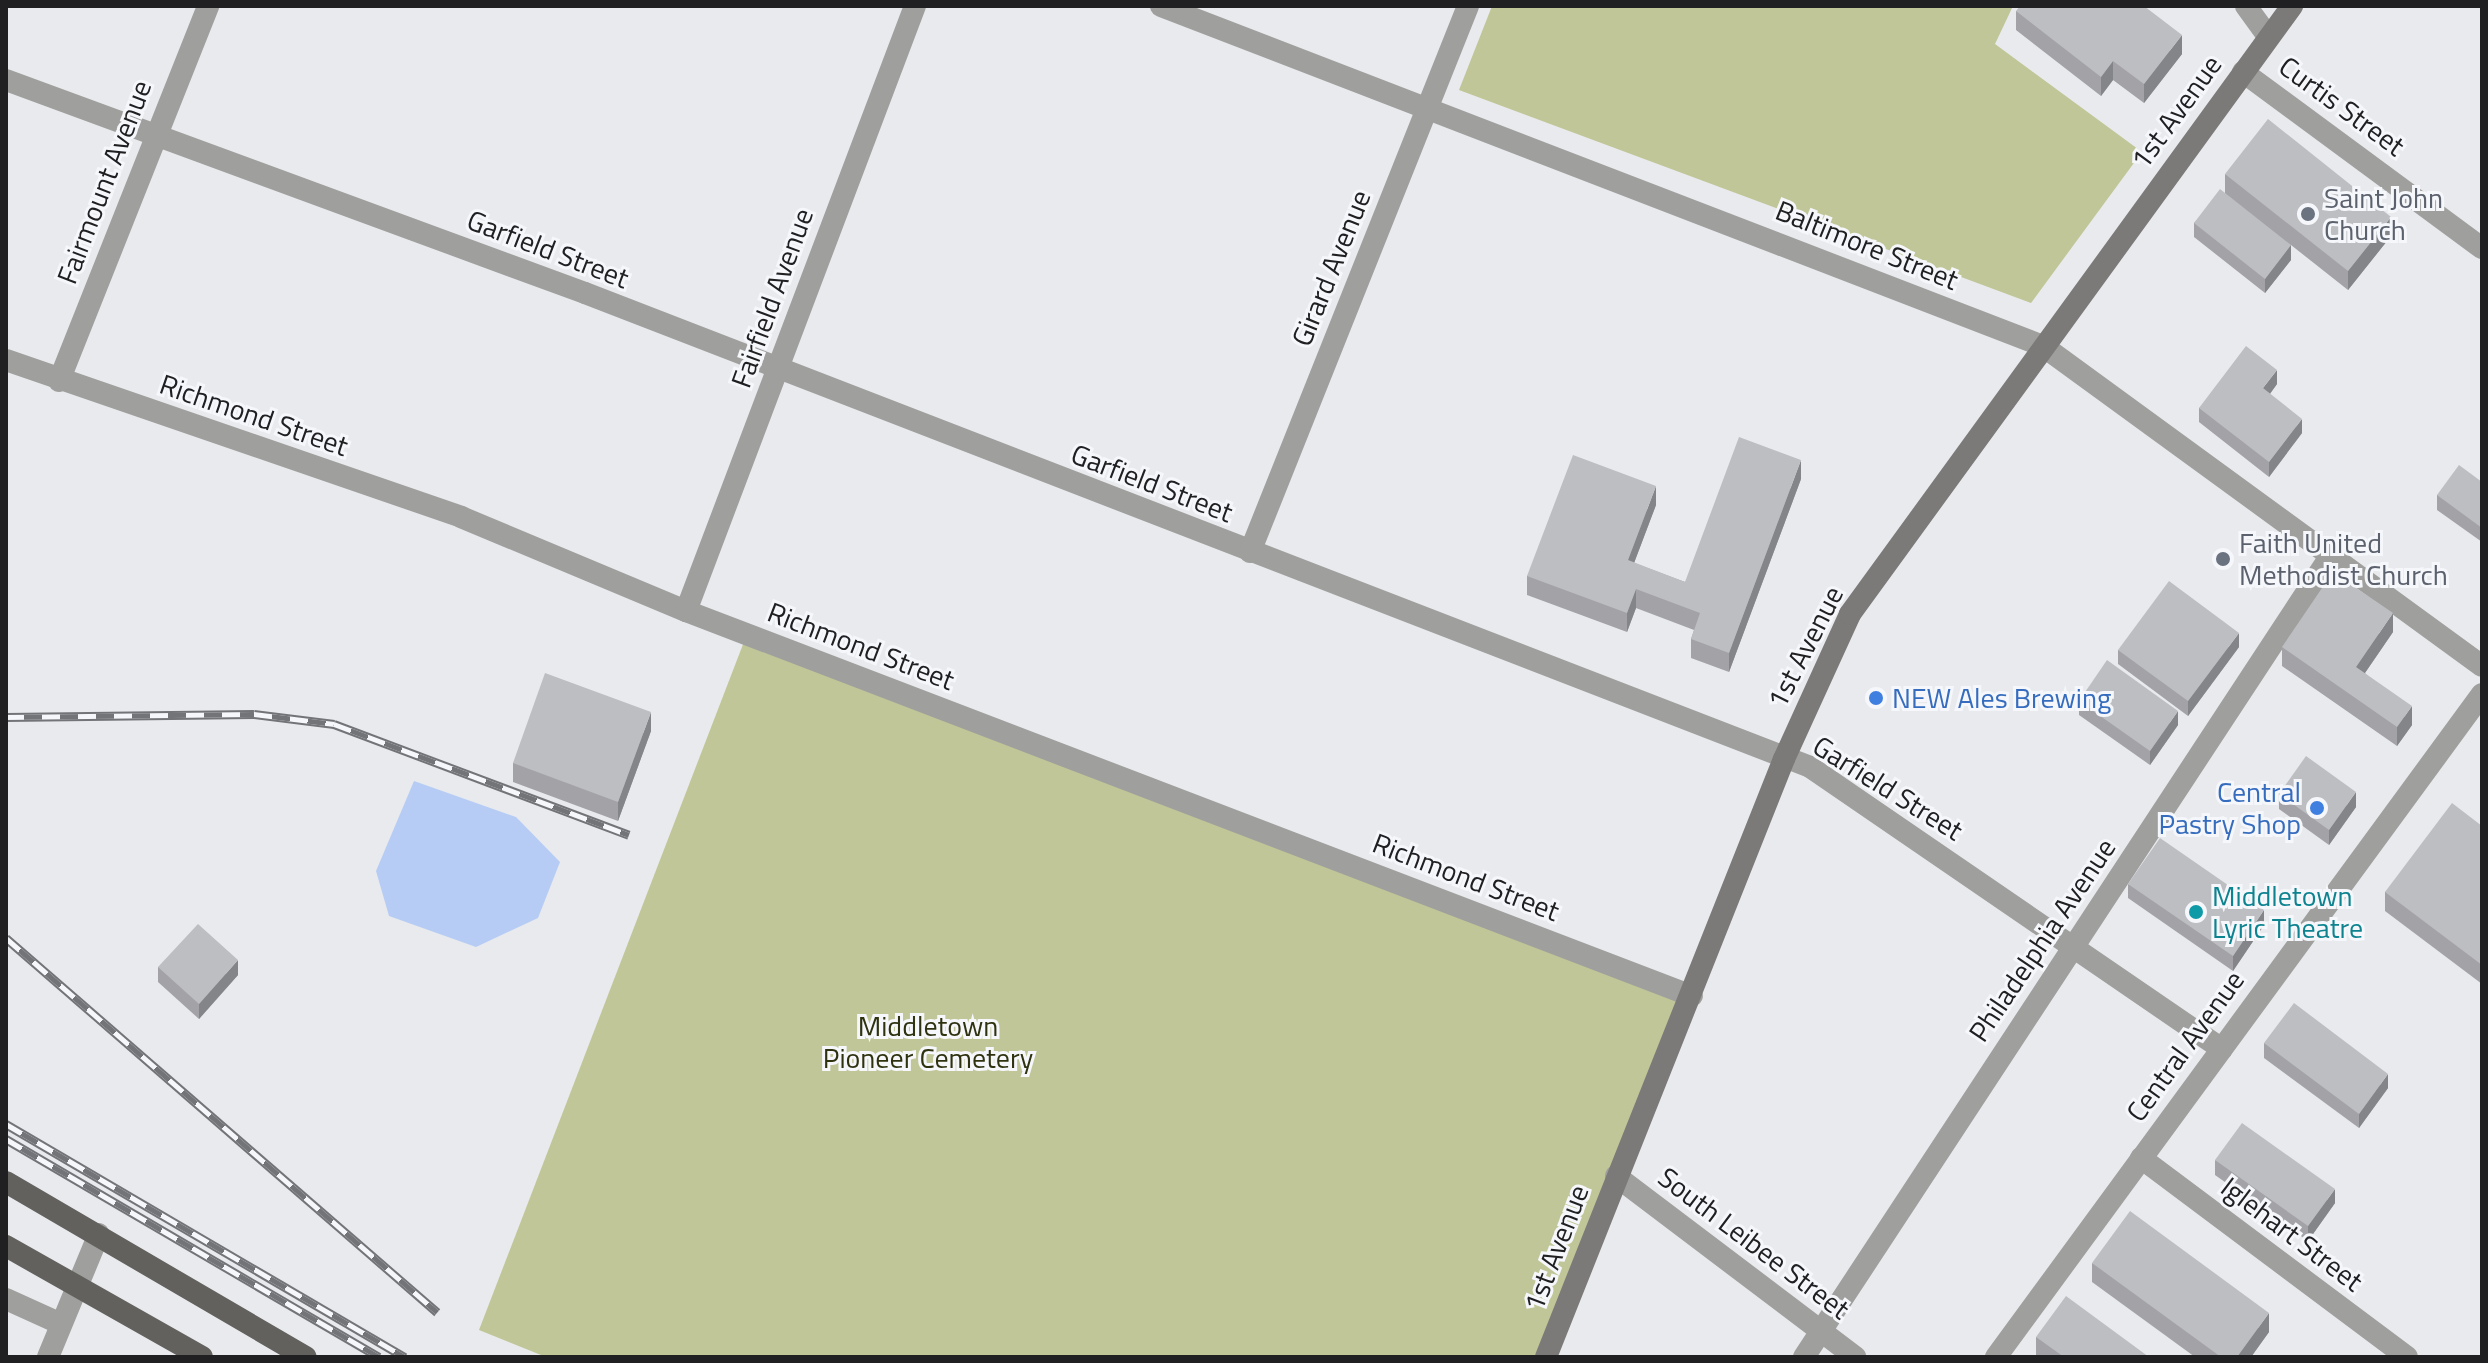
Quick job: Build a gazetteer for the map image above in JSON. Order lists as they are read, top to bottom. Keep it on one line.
{"streets":{"main road":["1st Avenue"],"street":["Curtis Street","Fairmount Avenue","Baltimore Street","Garfield Street","Girard Avenue","Fairfield Avenue","Richmond Street","Philadelphia Avenue","Central Avenue","Iglehart Street","South Leibee Street"]},"crossings":[["Curtis Street","1st Avenue"],["1st Avenue","Baltimore Street"],["1st Avenue","Garfield Street"],["1st Avenue","Richmond Street"],["1st Avenue","South Leibee Street"],["Fairmount Avenue","Garfield Street"],["Fairmount Avenue","Richmond Street"],["Baltimore Street","Girard Avenue"],["Baltimore Street","Philadelphia Avenue"],["Garfield Street","Girard Avenue"],["Garfield Street","Fairfield Avenue"],["Garfield Street","Philadelphia Avenue"],["Garfield Street","Central Avenue"],["Fairfield Avenue","Richmond Street"],["Philadelphia Avenue","South Leibee Street"],["Central Avenue","Iglehart Street"]],"parks":["Middletown Pioneer Cemetery"],"places":["Saint John Church","Faith United Methodist Church","NEW Ales Brewing","Central Pastry Shop","Middletown Lyric Theatre"]}
